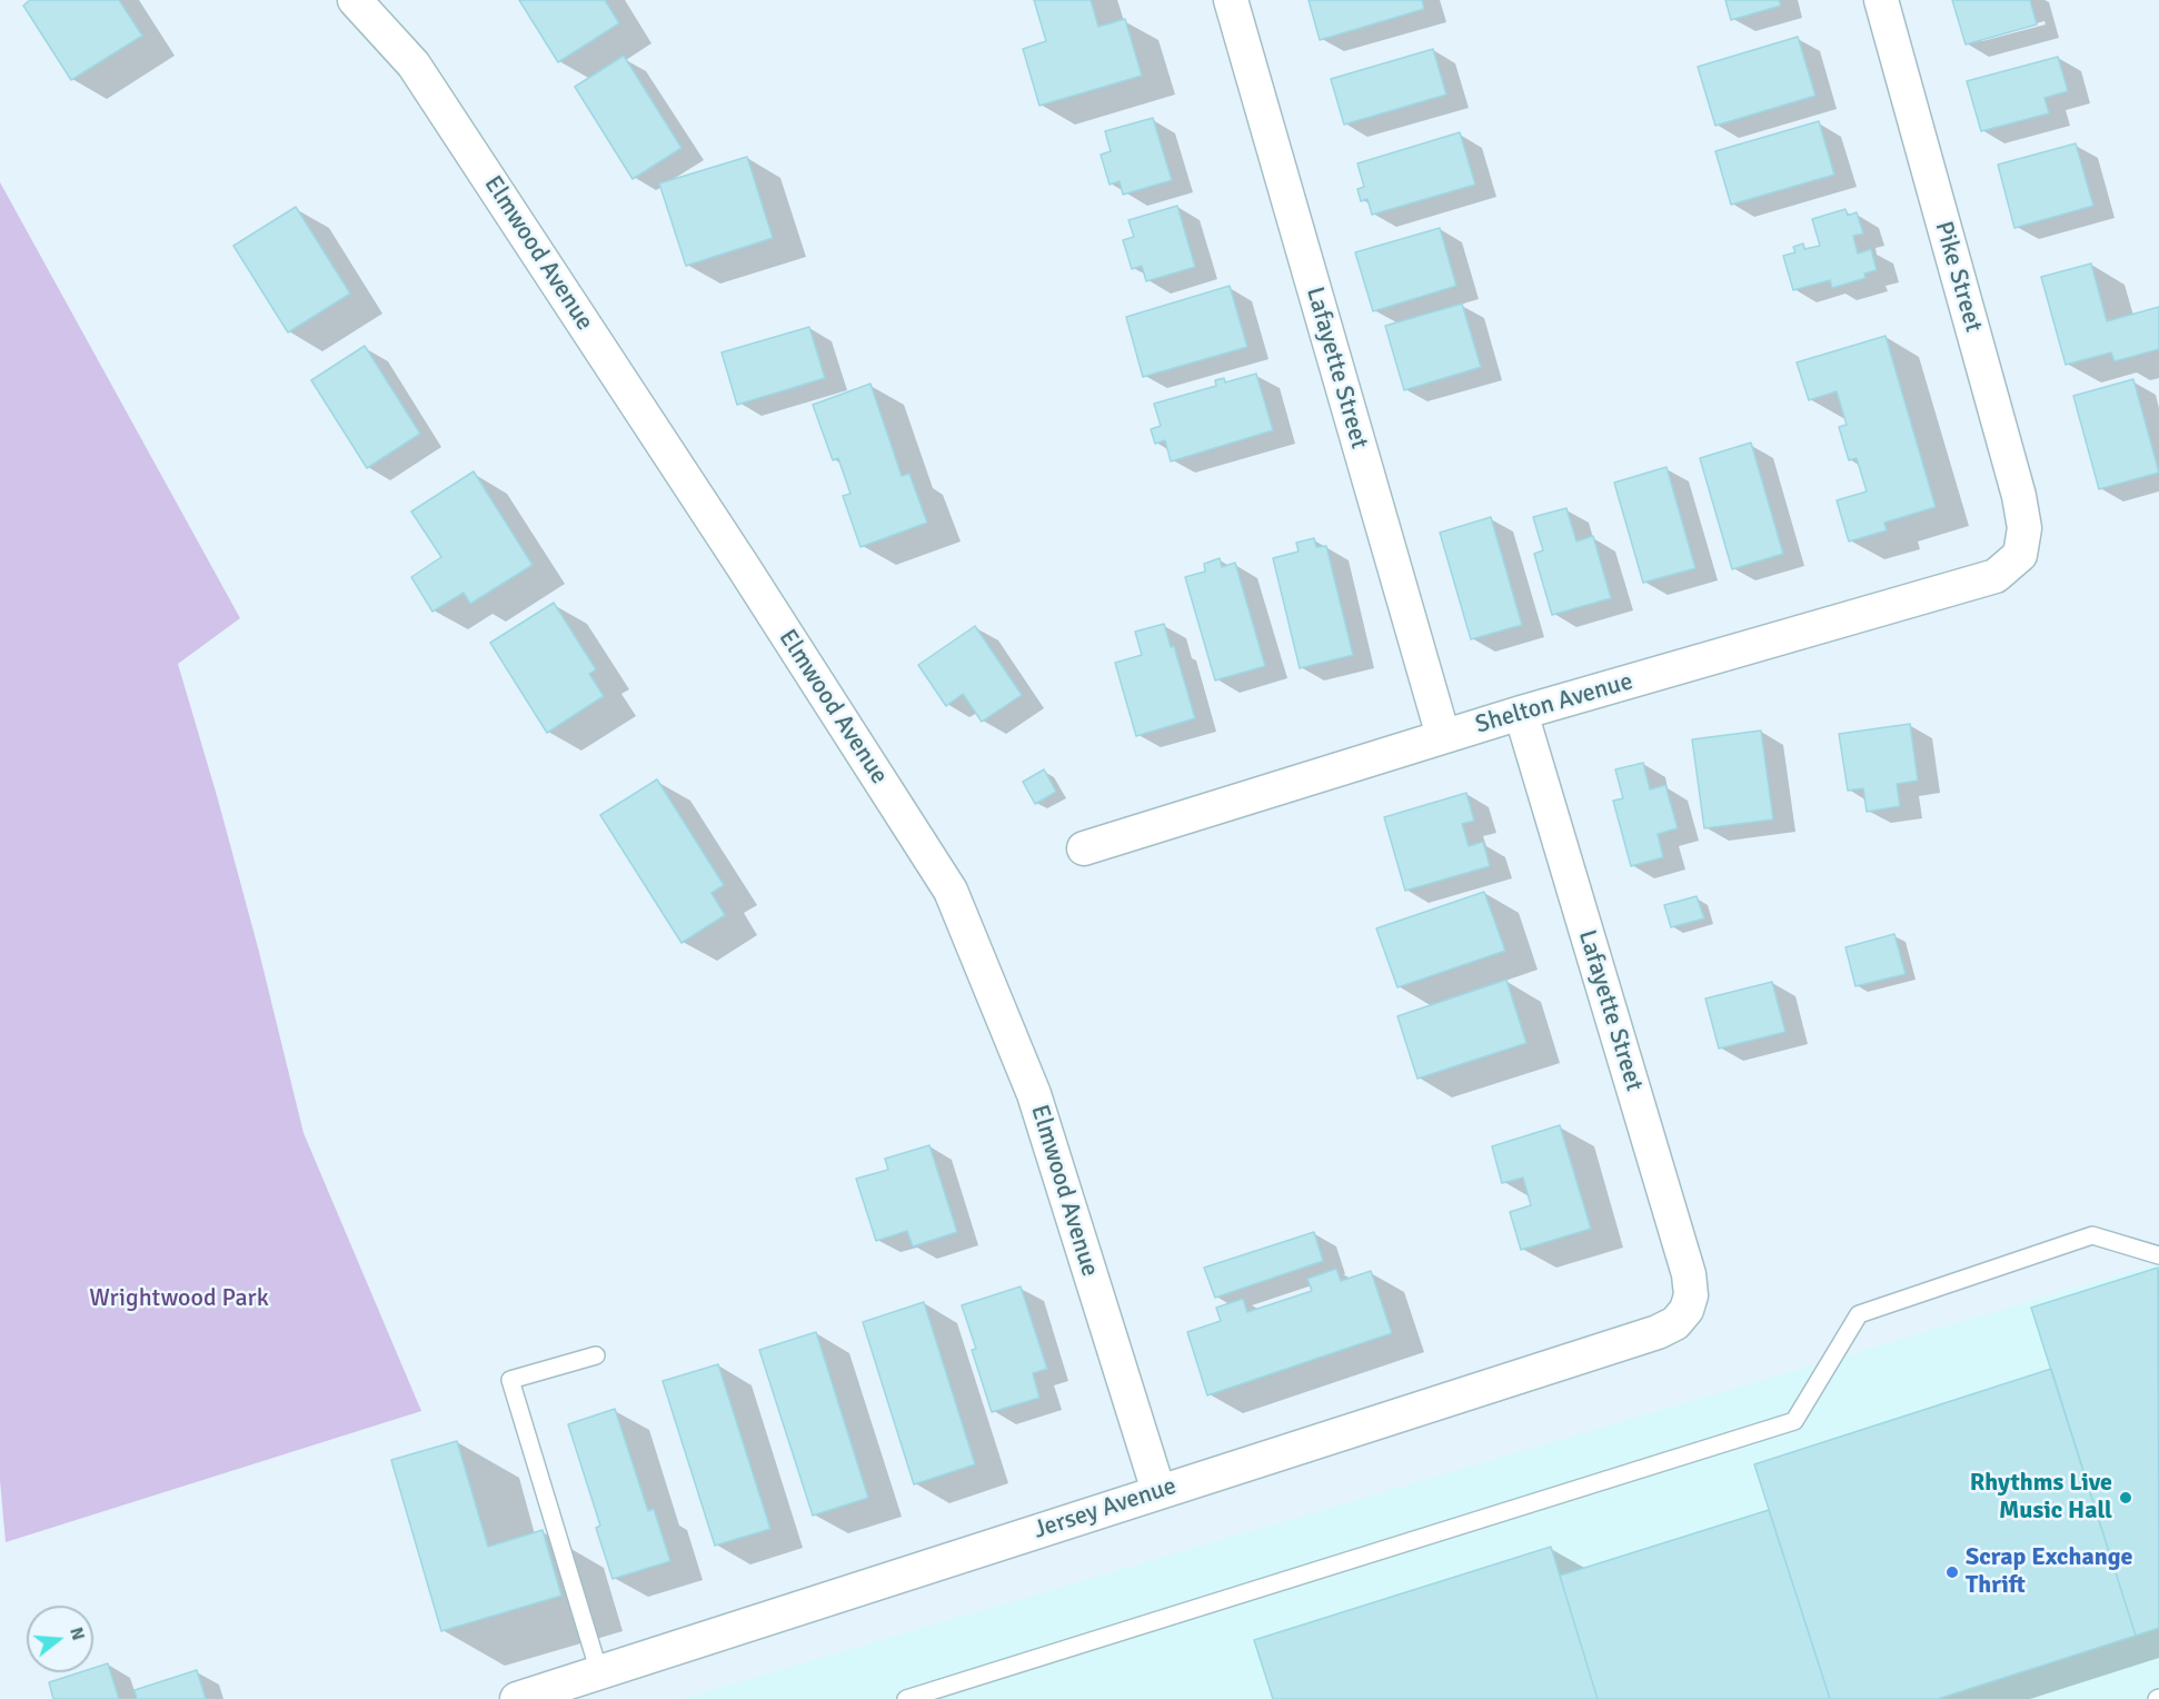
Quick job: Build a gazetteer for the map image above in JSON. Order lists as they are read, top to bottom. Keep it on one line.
{"streets":{"street":["Elmwood Avenue","Pike Street","Lafayette Street","Shelton Avenue","Jersey Avenue"]},"crossings":[["Elmwood Avenue","Jersey Avenue"],["Pike Street","Shelton Avenue"],["Lafayette Street","Shelton Avenue"],["Lafayette Street","Jersey Avenue"]],"parks":["Wrightwood Park"],"places":["Rhythms Live Music Hall","Scrap Exchange Thrift"],"north":"right"}
